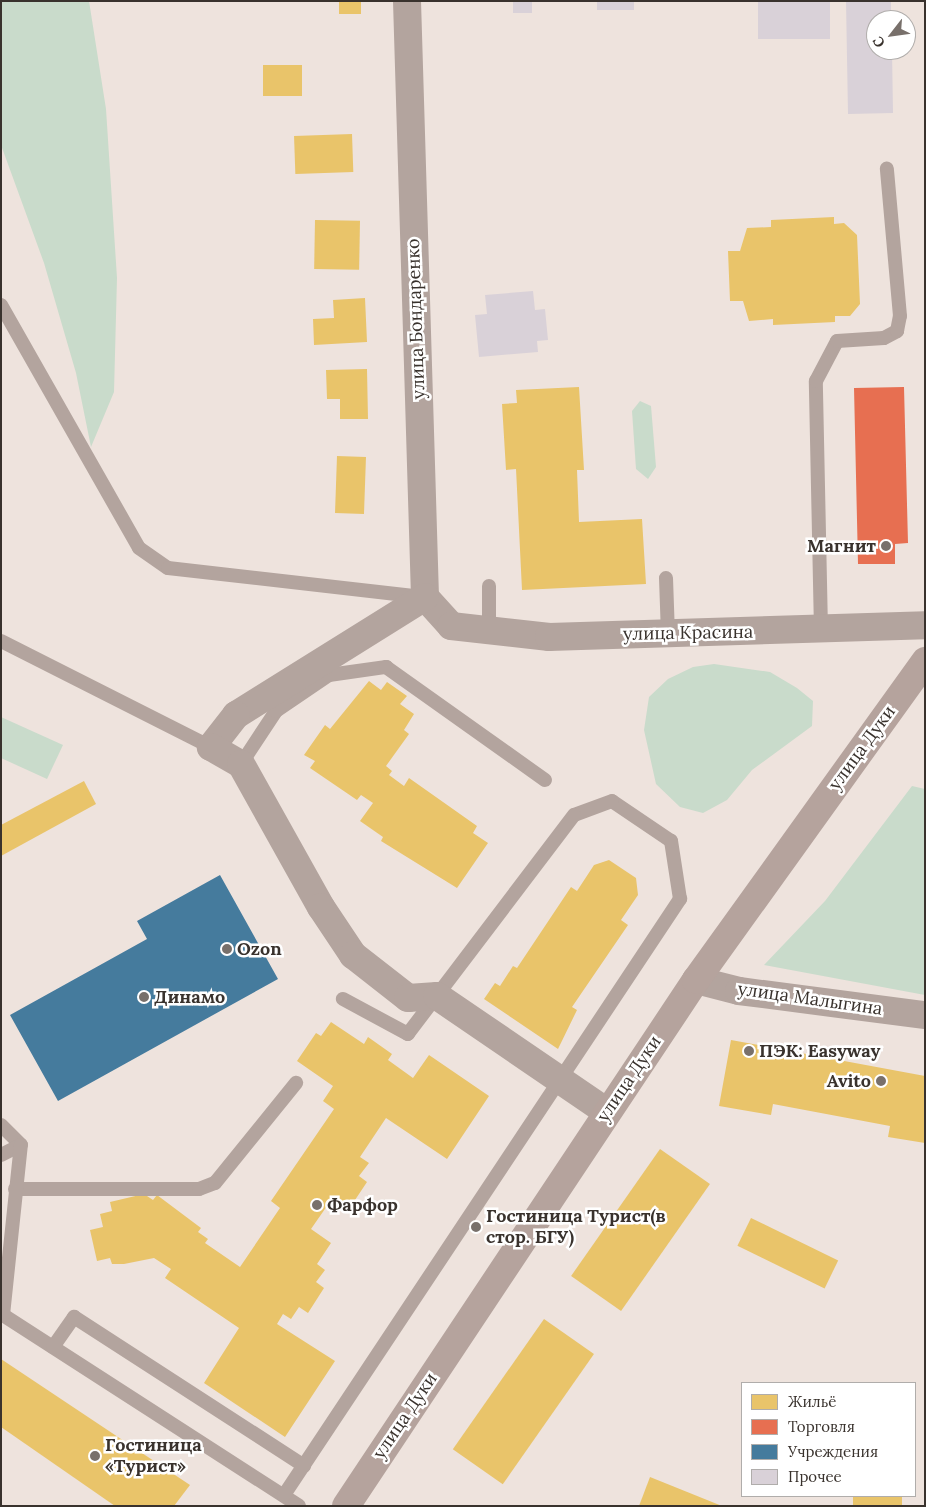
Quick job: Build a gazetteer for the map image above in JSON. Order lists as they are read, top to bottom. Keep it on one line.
{"streets":{"main road":["улица Дуки"],"street":["улица Бондаренко","улица Красина","улица Малыгина"]},"crossings":[["улица Бондаренко","улица Красина"],["улица Дуки","улица Малыгина"]],"places":["Магнит","Ozon","Динамо","ПЭК: Easyway","Avito","Фарфор","Гостиница Турист(в стор. БГУ)","Гостиница «Турист»"],"legend":["Жильё","Торговля","Учреждения","Прочее"],"north":"bottom left"}
